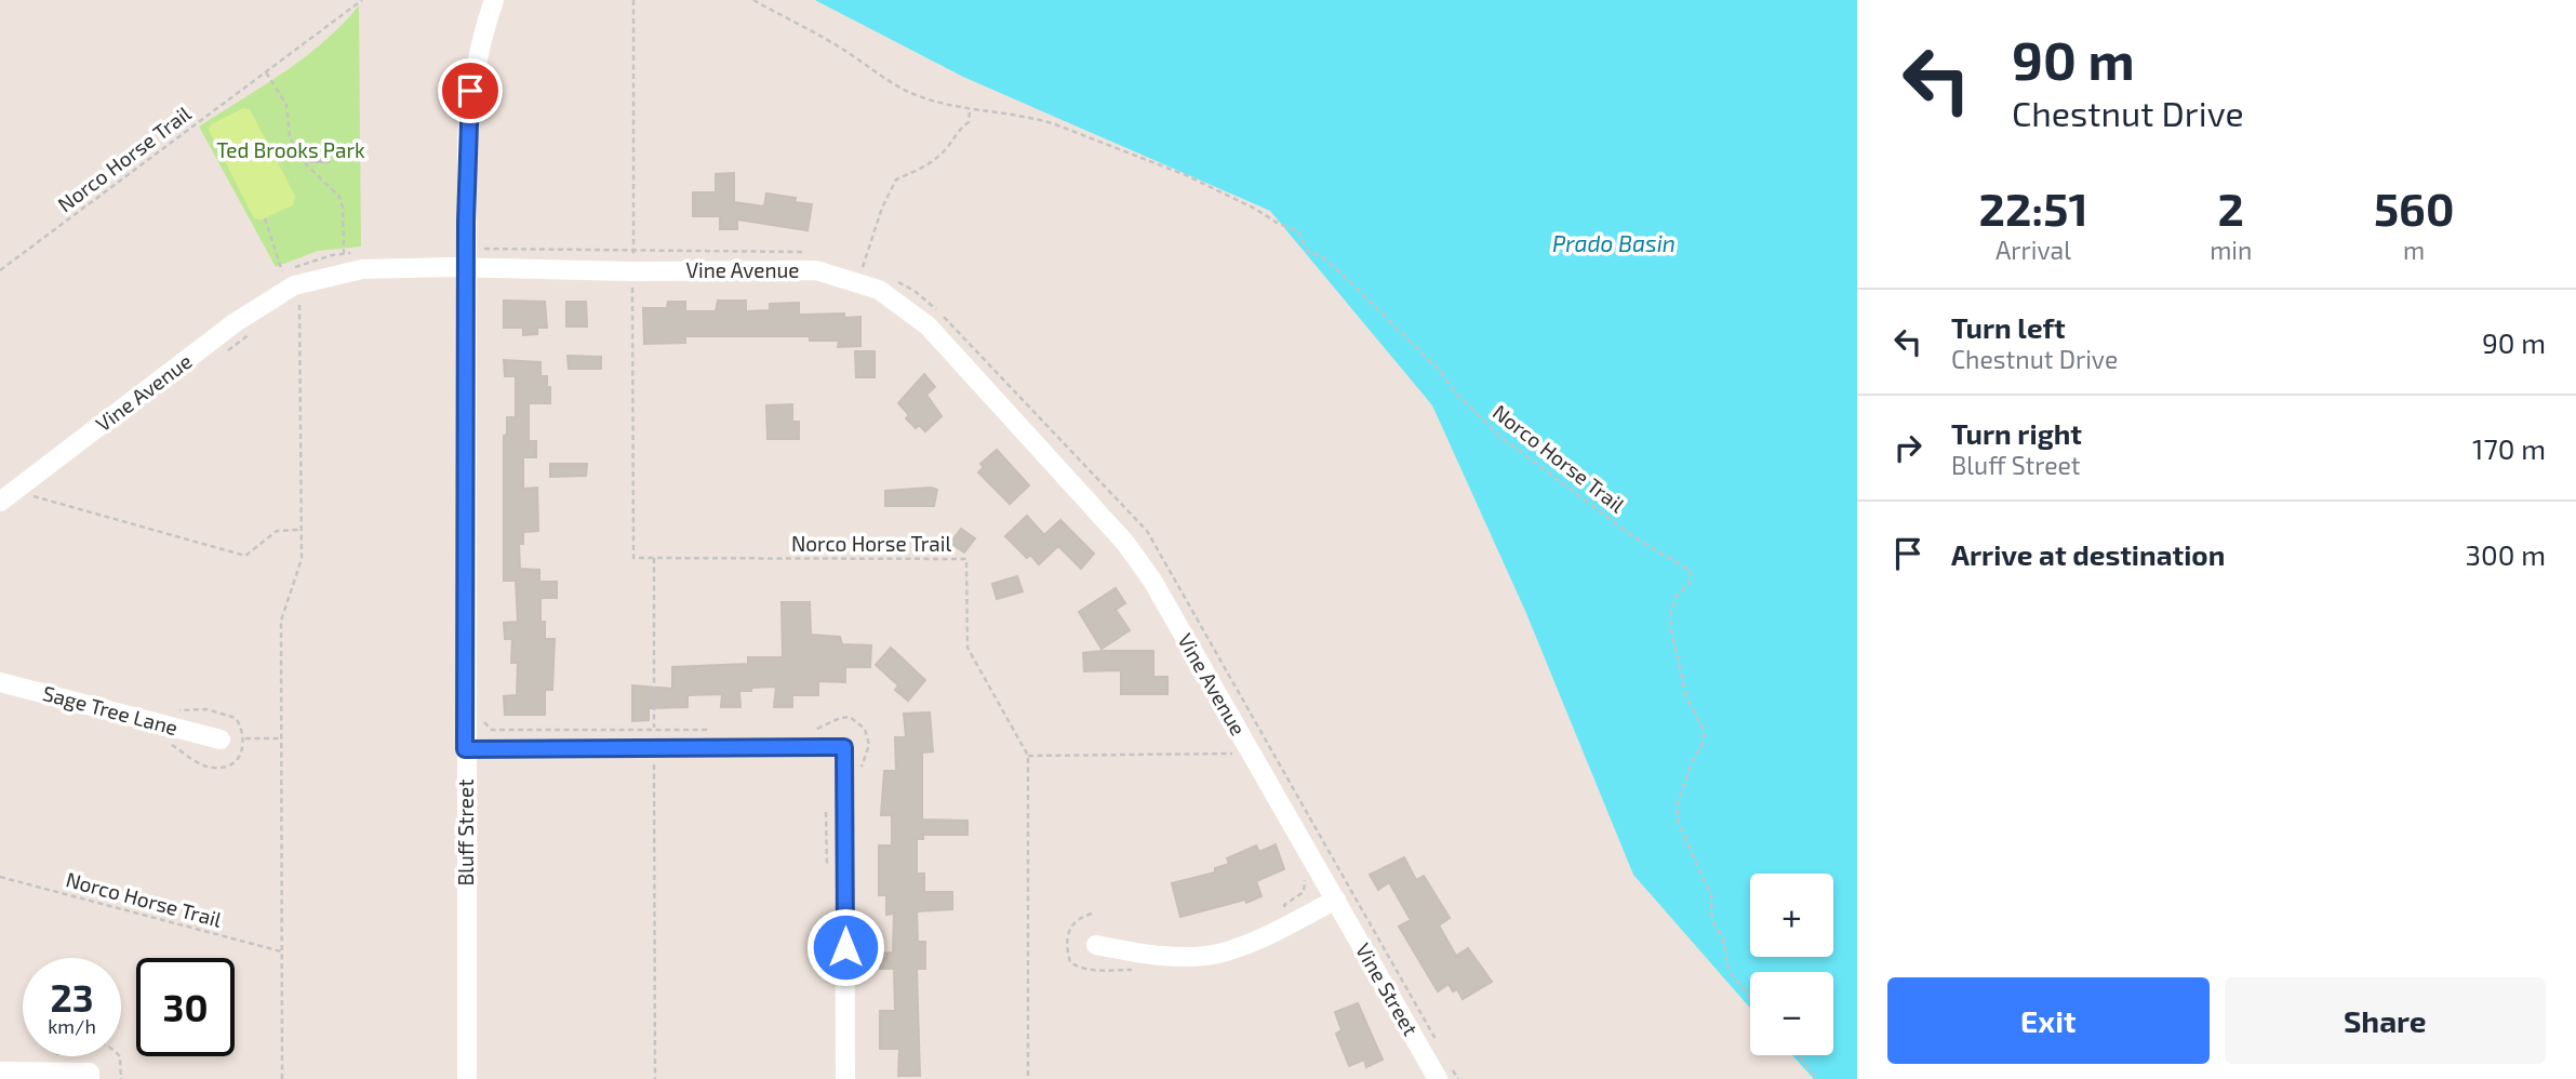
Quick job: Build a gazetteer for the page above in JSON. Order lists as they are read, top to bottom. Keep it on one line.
{"streets":{"street":["Vine Avenue","Sage Tree Lane","Bluff Street","Vine Street"],"path":["Norco Horse Trail"]},"crossings":[["Vine Avenue","Bluff Street"],["Vine Avenue","Vine Street"]],"water":["Prado Basin"],"parks":["Ted Brooks Park"],"page":{"turn":["90 m","Chestnut Drive"],"eta":["22:51","Arrival","2","min","560","m"],"list":[{"name":"Turn left","note":"Chestnut Drive","value":"90 m"},{"name":"Turn right","note":"Bluff Street","value":"170 m"},{"name":"Arrive at destination","value":"300 m"}],"map_buttons":["+","−"],"speed":"23 km/h","limit":"30","buttons":["Exit","Share"]}}
